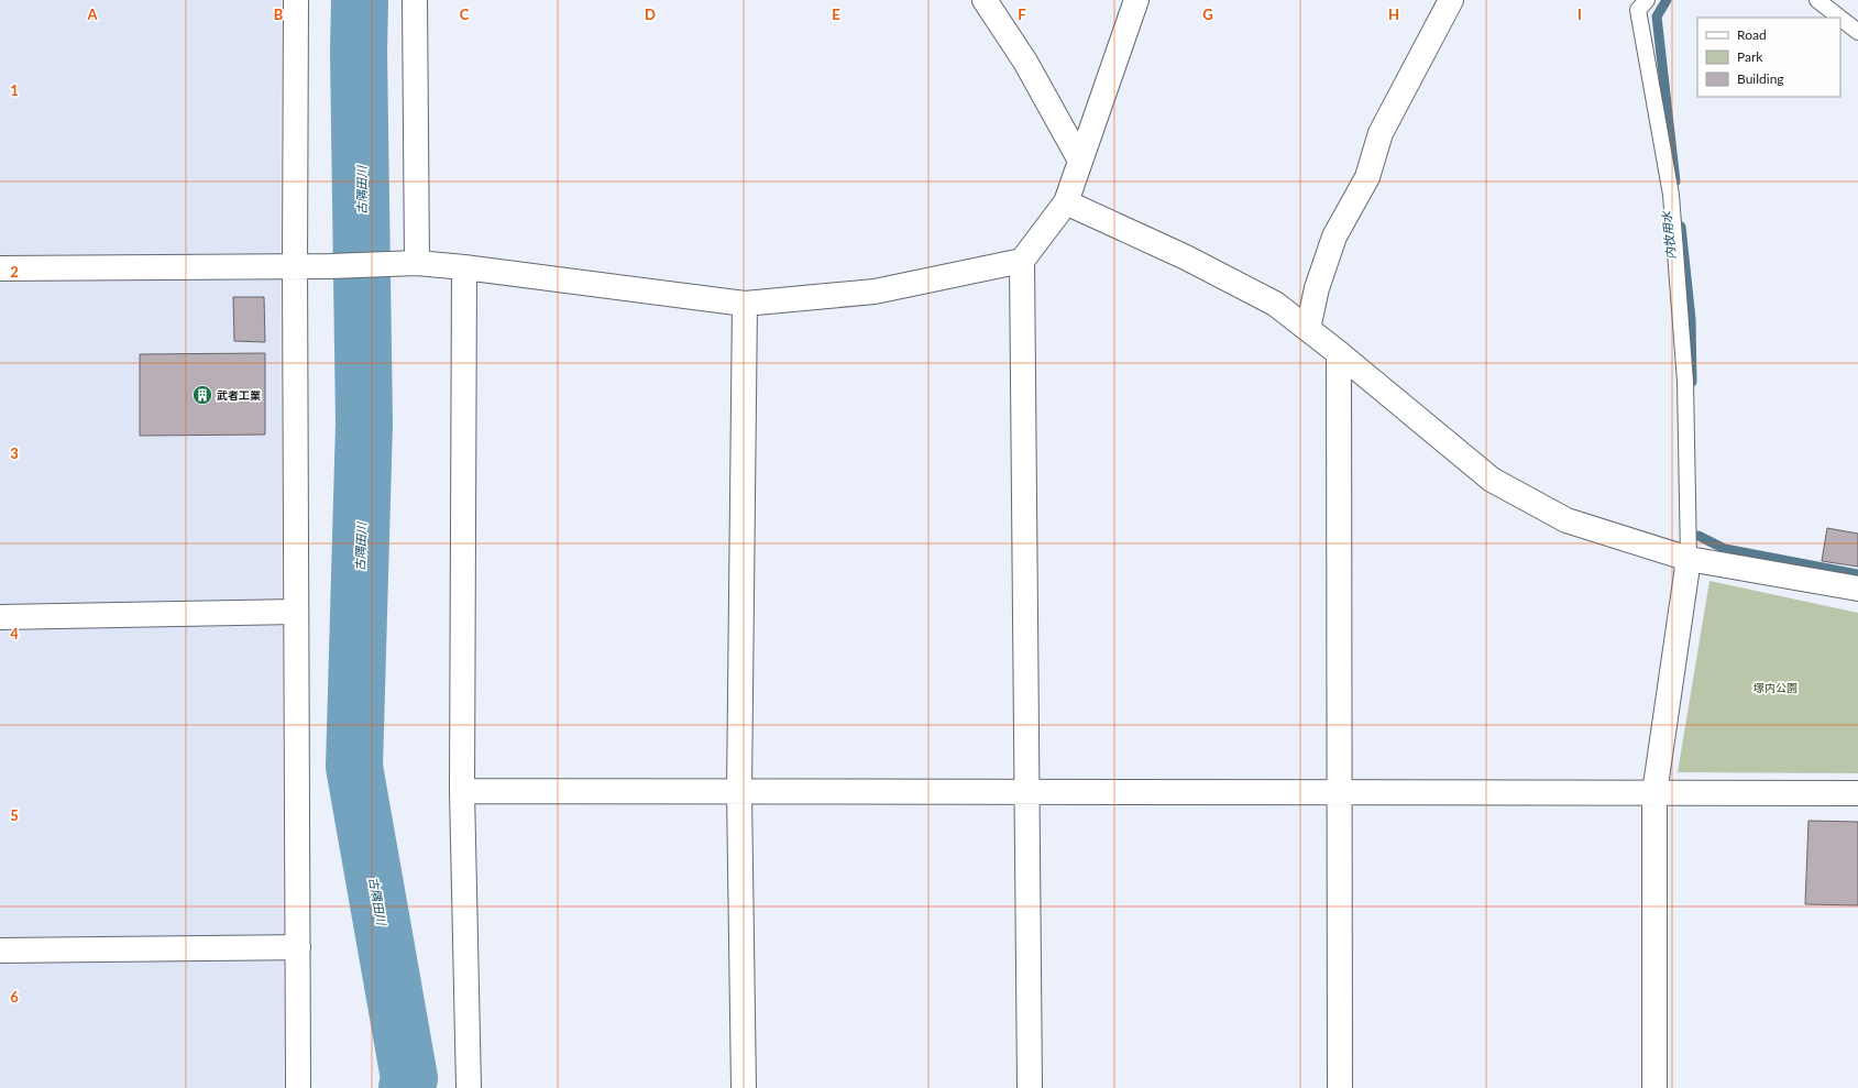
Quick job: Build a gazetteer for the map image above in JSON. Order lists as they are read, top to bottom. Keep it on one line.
{"water":["古隅田川","内牧用水"],"parks":["塚内公園"],"places":{"building":["武者工業"]},"legend":["Road","Park","Building"],"grid":{"columns":["A","B","C","D","E","F","G","H","I"],"rows":["1","2","3","4","5","6"]}}
